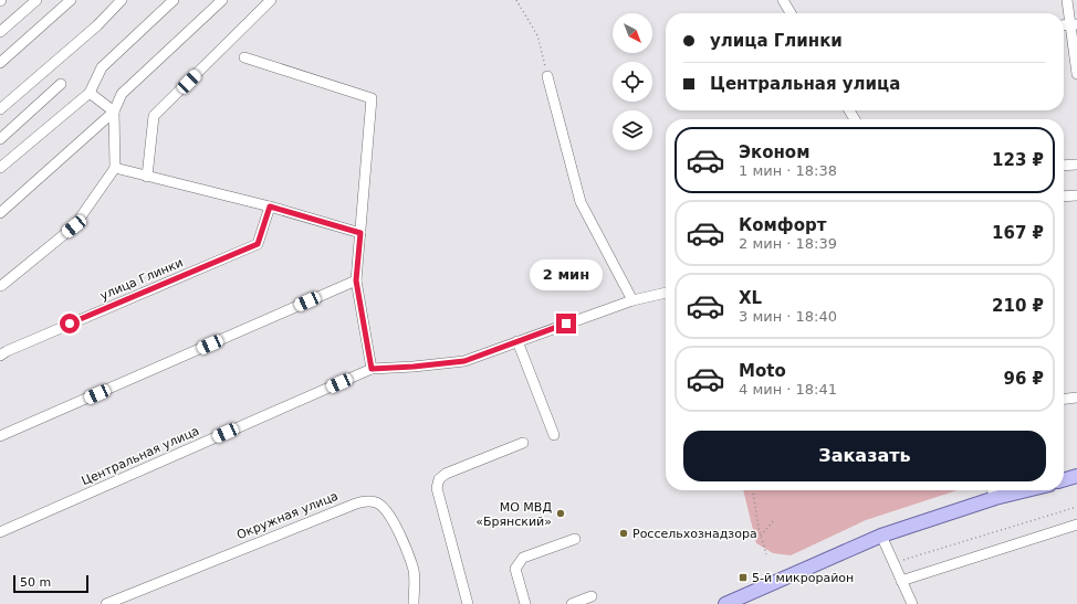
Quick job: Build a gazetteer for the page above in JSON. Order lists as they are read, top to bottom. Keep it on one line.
{"streets":{"street":["улица Глинки","Центральная улица","Окружная улица"]},"places":{"other":["МО МВД «Брянский»","Россельхознадзора"],"transit":["5-й микрорайон"]},"scale_bar":"50 m","north":"bottom right","page":{"banner":["улица Глинки","Центральная улица"],"list":[{"name":"Эконом","note":"1 мин · 18:38","value":"123 ₽"},{"name":"Комфорт","note":"2 мин · 18:39","value":"167 ₽"},{"name":"XL","note":"3 мин · 18:40","value":"210 ₽"},{"name":"Moto","note":"4 мин · 18:41","value":"96 ₽"}],"bubble":"2 мин","buttons":"Заказать","scale":"50 m"}}
